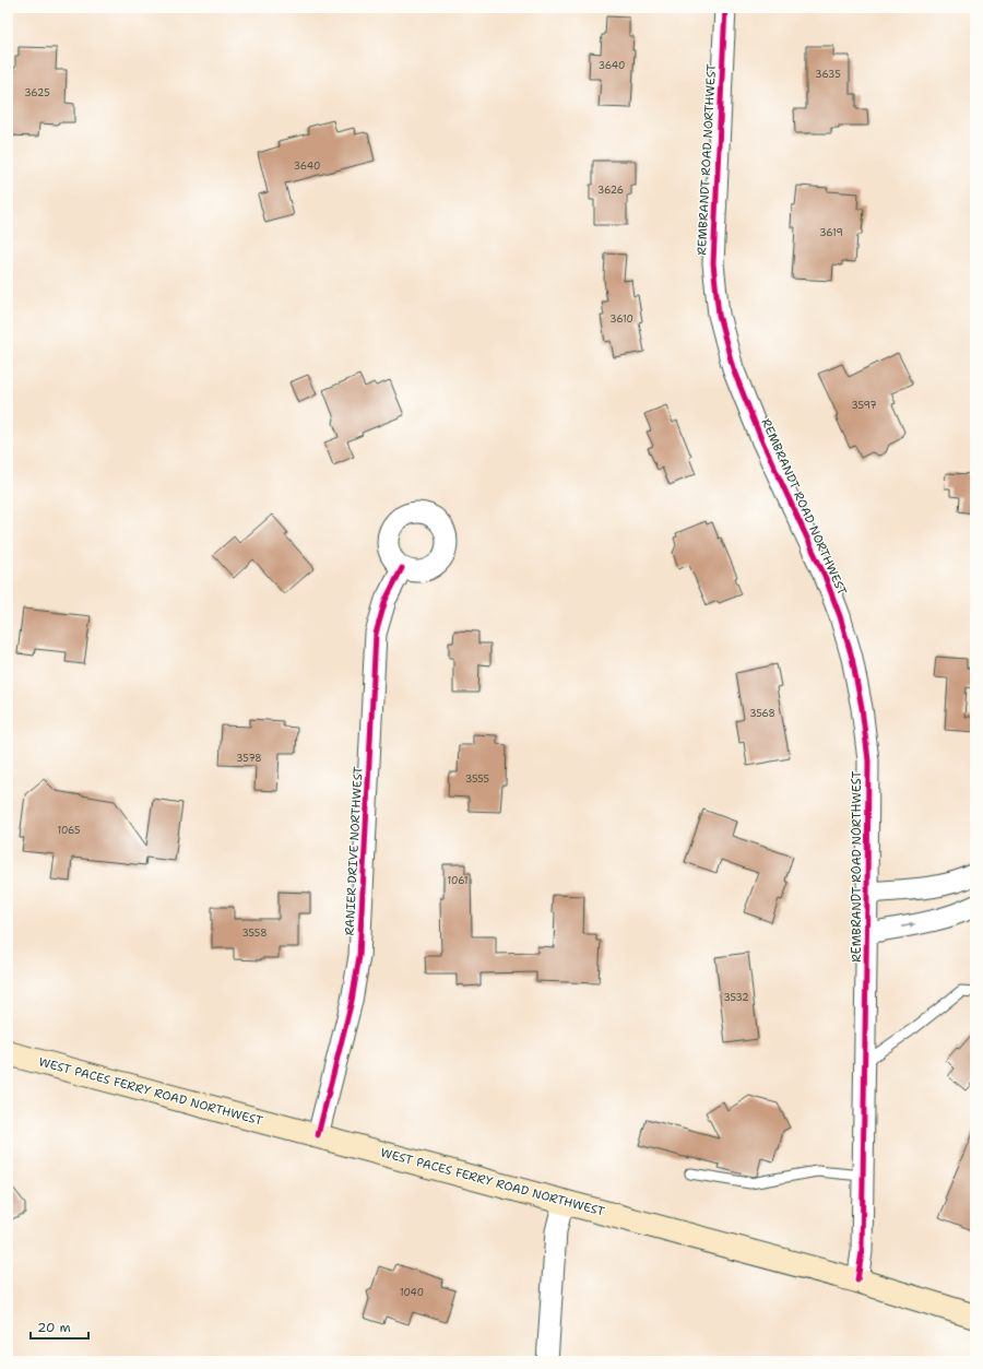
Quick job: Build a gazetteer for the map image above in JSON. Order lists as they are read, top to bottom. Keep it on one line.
{"streets":{"main road":["WEST PACES FERRY ROAD NORTHWEST"],"street":["REMBRANDT ROAD NORTHWEST","RANIER DRIVE NORTHWEST"]},"crossings":[["REMBRANDT ROAD NORTHWEST","WEST PACES FERRY ROAD NORTHWEST"],["RANIER DRIVE NORTHWEST","WEST PACES FERRY ROAD NORTHWEST"]],"house_numbers":["3640","3635","3625","3640","3626","3619","3610","3597","3568","3578","3555","1065","1061","3558","3532","1040"],"scale_bar":"20 m"}
